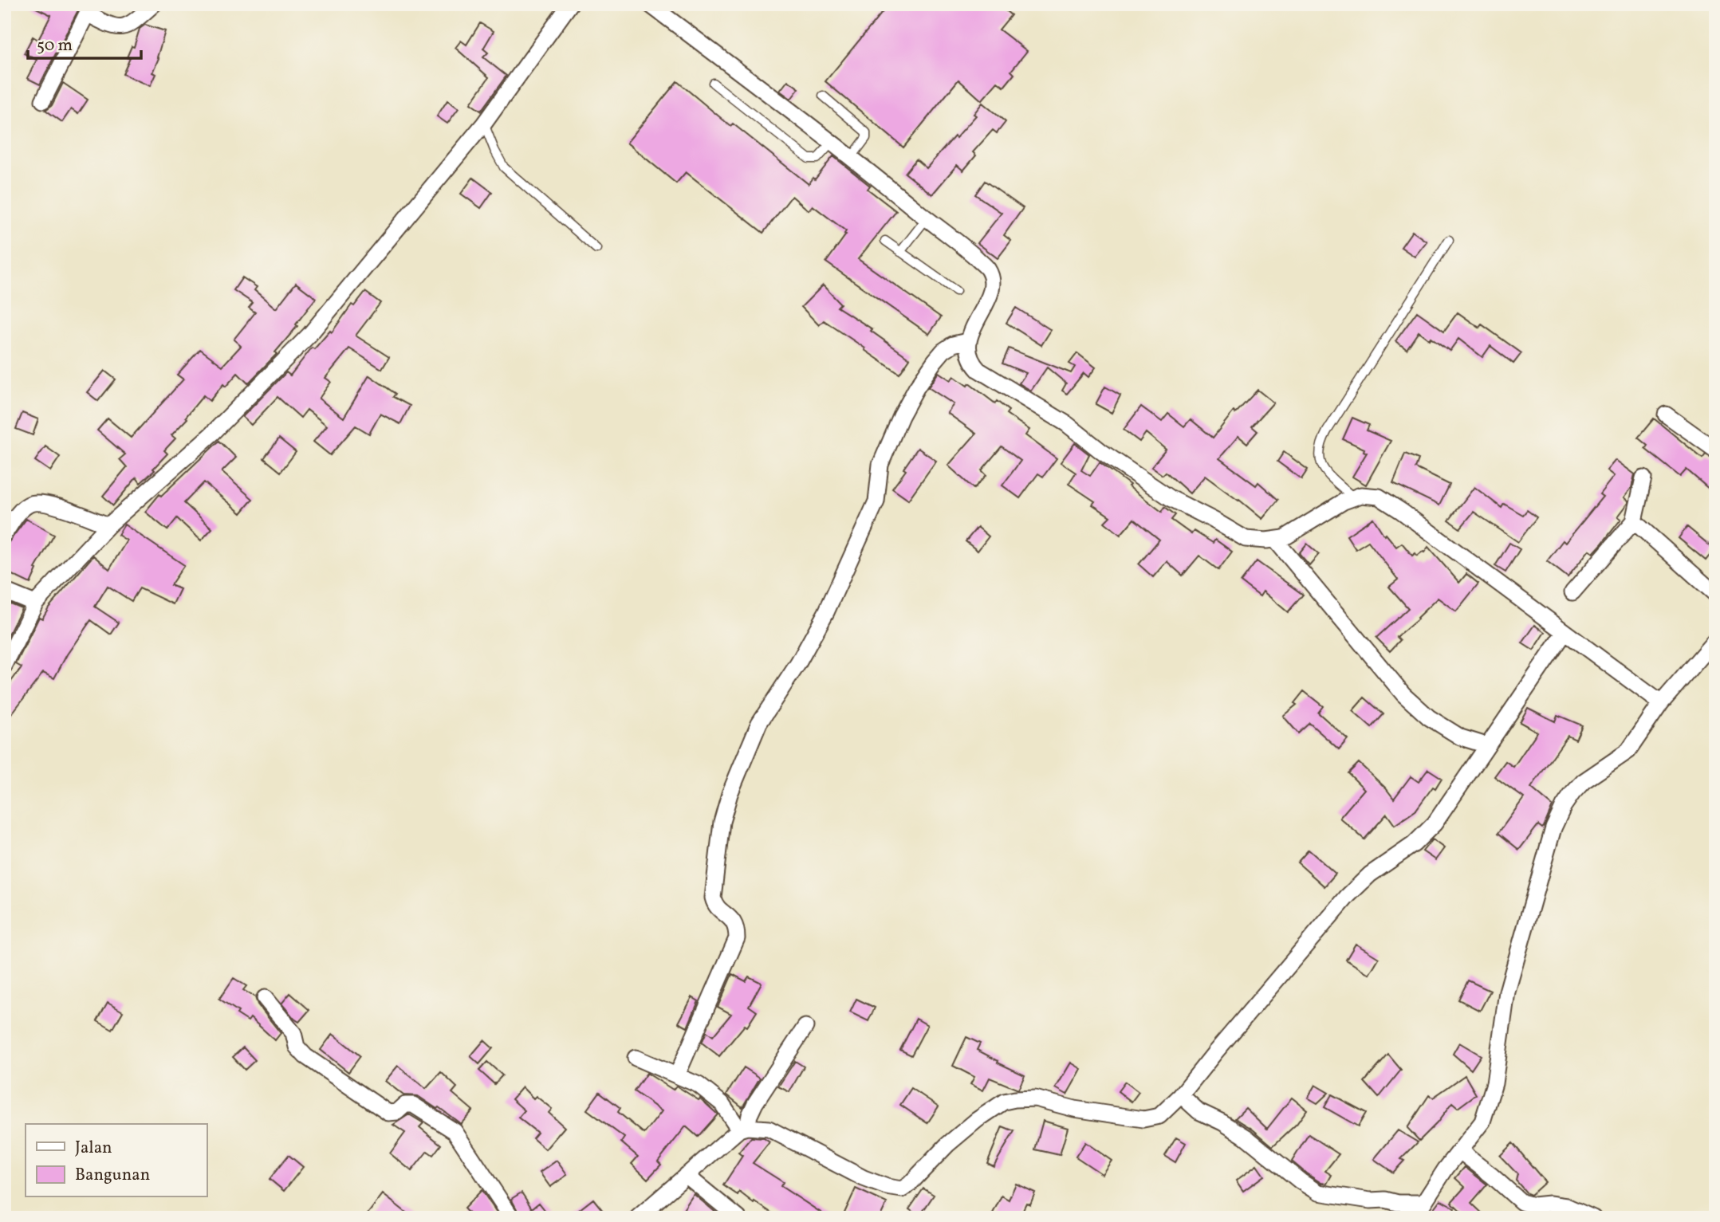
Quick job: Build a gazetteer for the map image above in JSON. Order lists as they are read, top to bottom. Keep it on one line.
{"legend":["Jalan","Bangunan"],"scale_bar":"50 m"}
